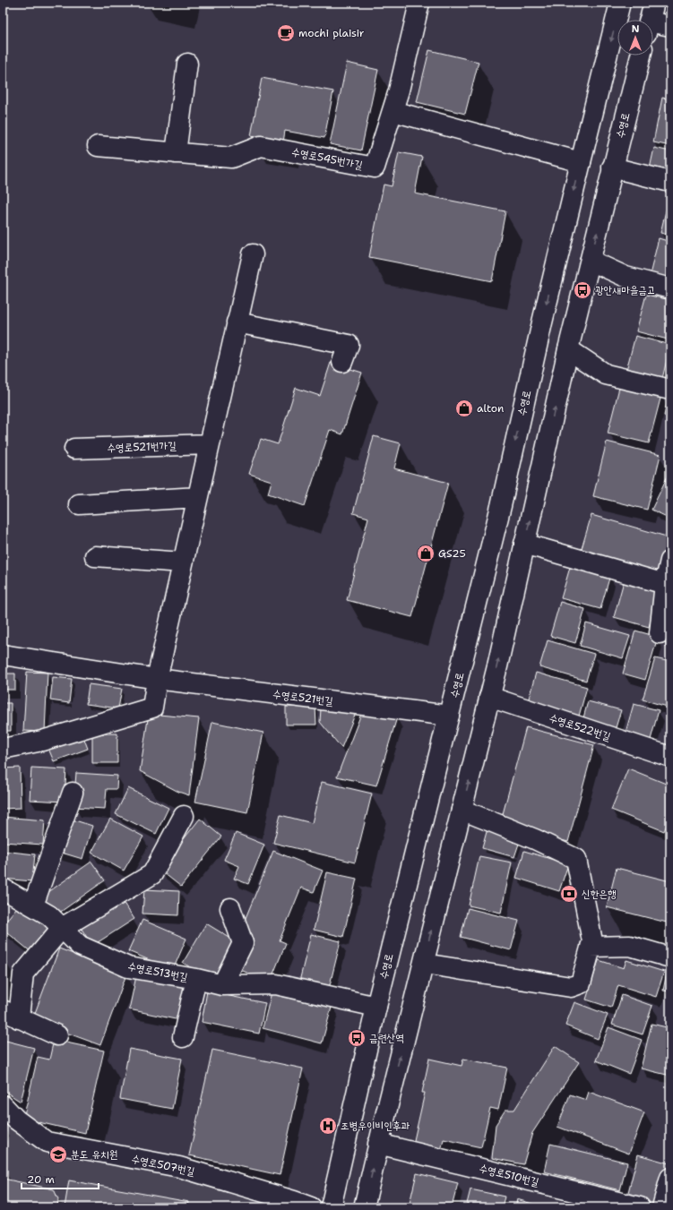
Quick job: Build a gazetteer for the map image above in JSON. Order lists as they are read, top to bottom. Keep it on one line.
{"streets":{"main road":["수영로","수영로545번가길","수영로521번가길","수영로521번길","수영로522번길","수영로513번길","수영로507번길","수영로510번길"]},"crossings":[["수영로","수영로521번길"],["수영로","수영로522번길"],["수영로","수영로513번길"],["수영로","수영로510번길"]],"places":{"cafe":["mochi plaisir"],"bus stop":["광안새마을금고","금련산역"],"shop":["alton","GS25"],"bank":["신한은행"],"hospital":["조병우이비인후과"],"school or university":["분도 유치원"]},"scale_bar":"20 m","north":"top"}
